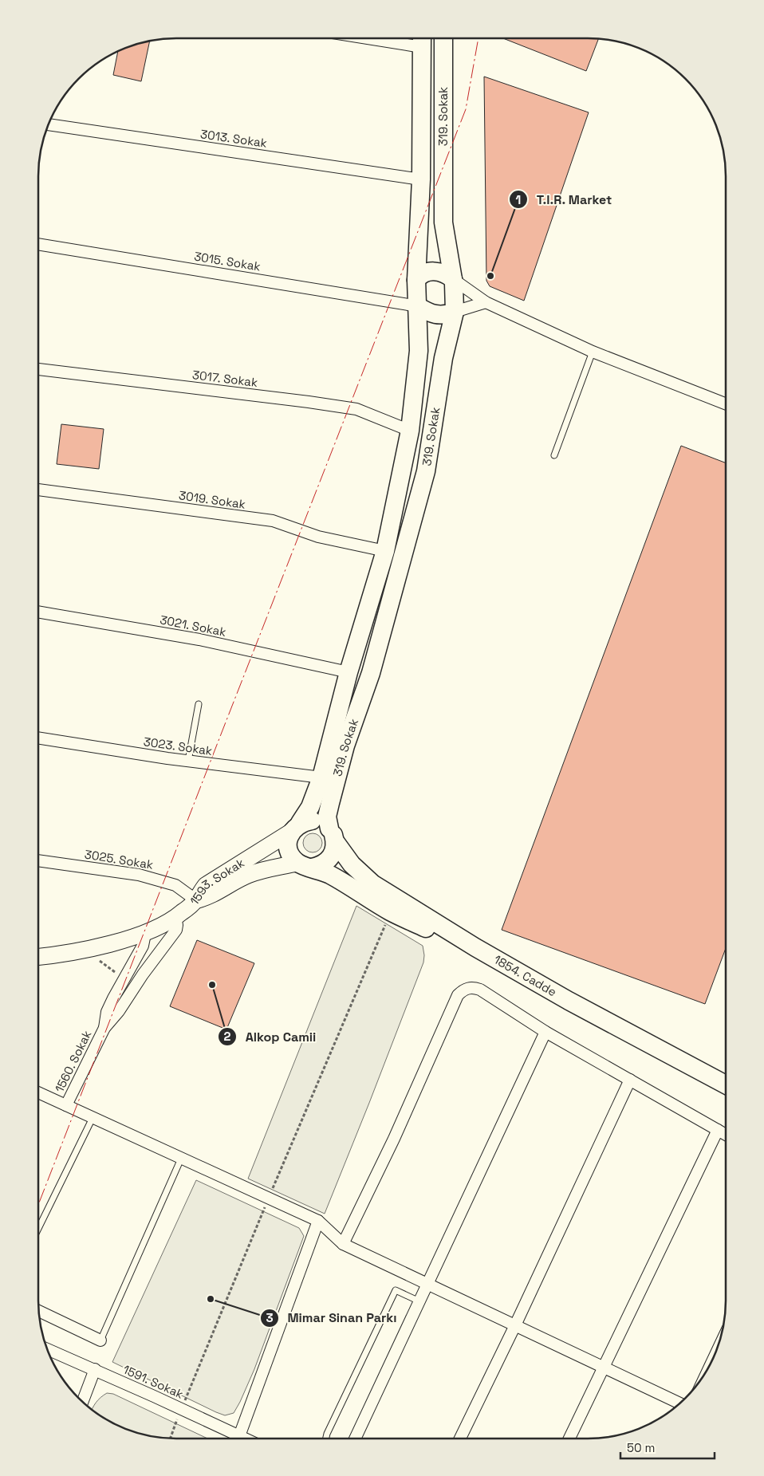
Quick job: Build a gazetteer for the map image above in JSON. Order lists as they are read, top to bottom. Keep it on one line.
{"streets":{"main road":["319. Sokak","1593. Sokak","1854. Cadde"],"street":["3013. Sokak","3015. Sokak","3017. Sokak","3019. Sokak","3021. Sokak","3023. Sokak","3025. Sokak","1560. Sokak","1591. Sokak"]},"crossings":[["319. Sokak","3013. Sokak"],["319. Sokak","3015. Sokak"],["319. Sokak","3017. Sokak"],["319. Sokak","3019. Sokak"],["319. Sokak","3021. Sokak"],["319. Sokak","3023. Sokak"],["319. Sokak","1593. Sokak"],["319. Sokak","1854. Cadde"],["3025. Sokak","1593. Sokak"],["1593. Sokak","1854. Cadde"]],"places":["T.I.R. Market","Alkop Camii","Mimar Sinan Parkı"],"scale_bar":"50 m"}
